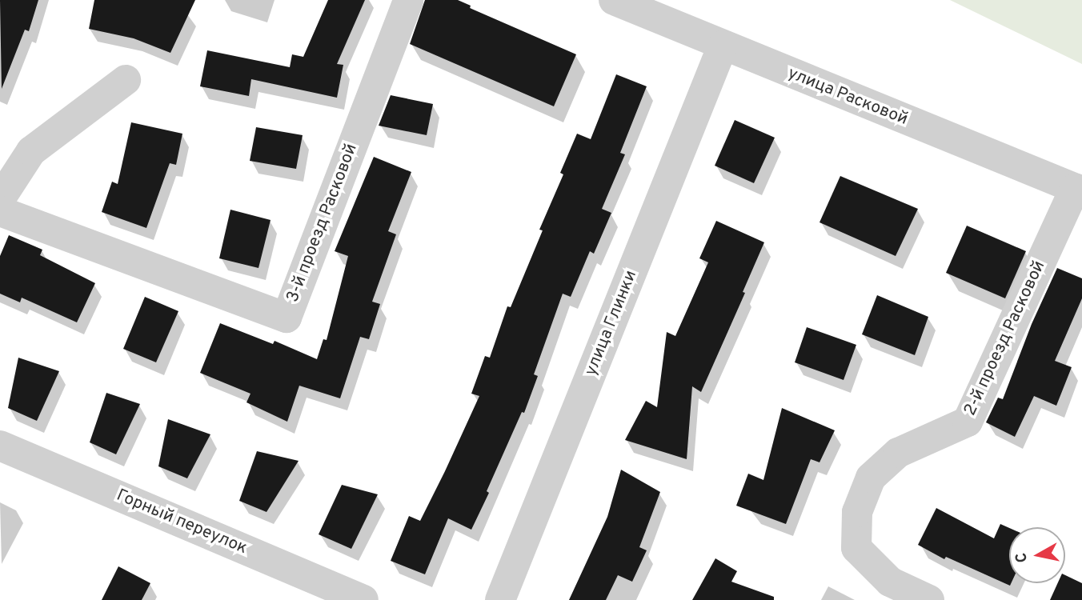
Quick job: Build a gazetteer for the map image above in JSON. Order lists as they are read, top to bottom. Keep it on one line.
{"streets":{"street":["улица Расковой","3-й проезд Расковой","улица Глинки","2-й проезд Расковой","Горный переулок"]},"crossings":[["улица Расковой","улица Глинки"],["улица Расковой","2-й проезд Расковой"]],"north":"left"}
